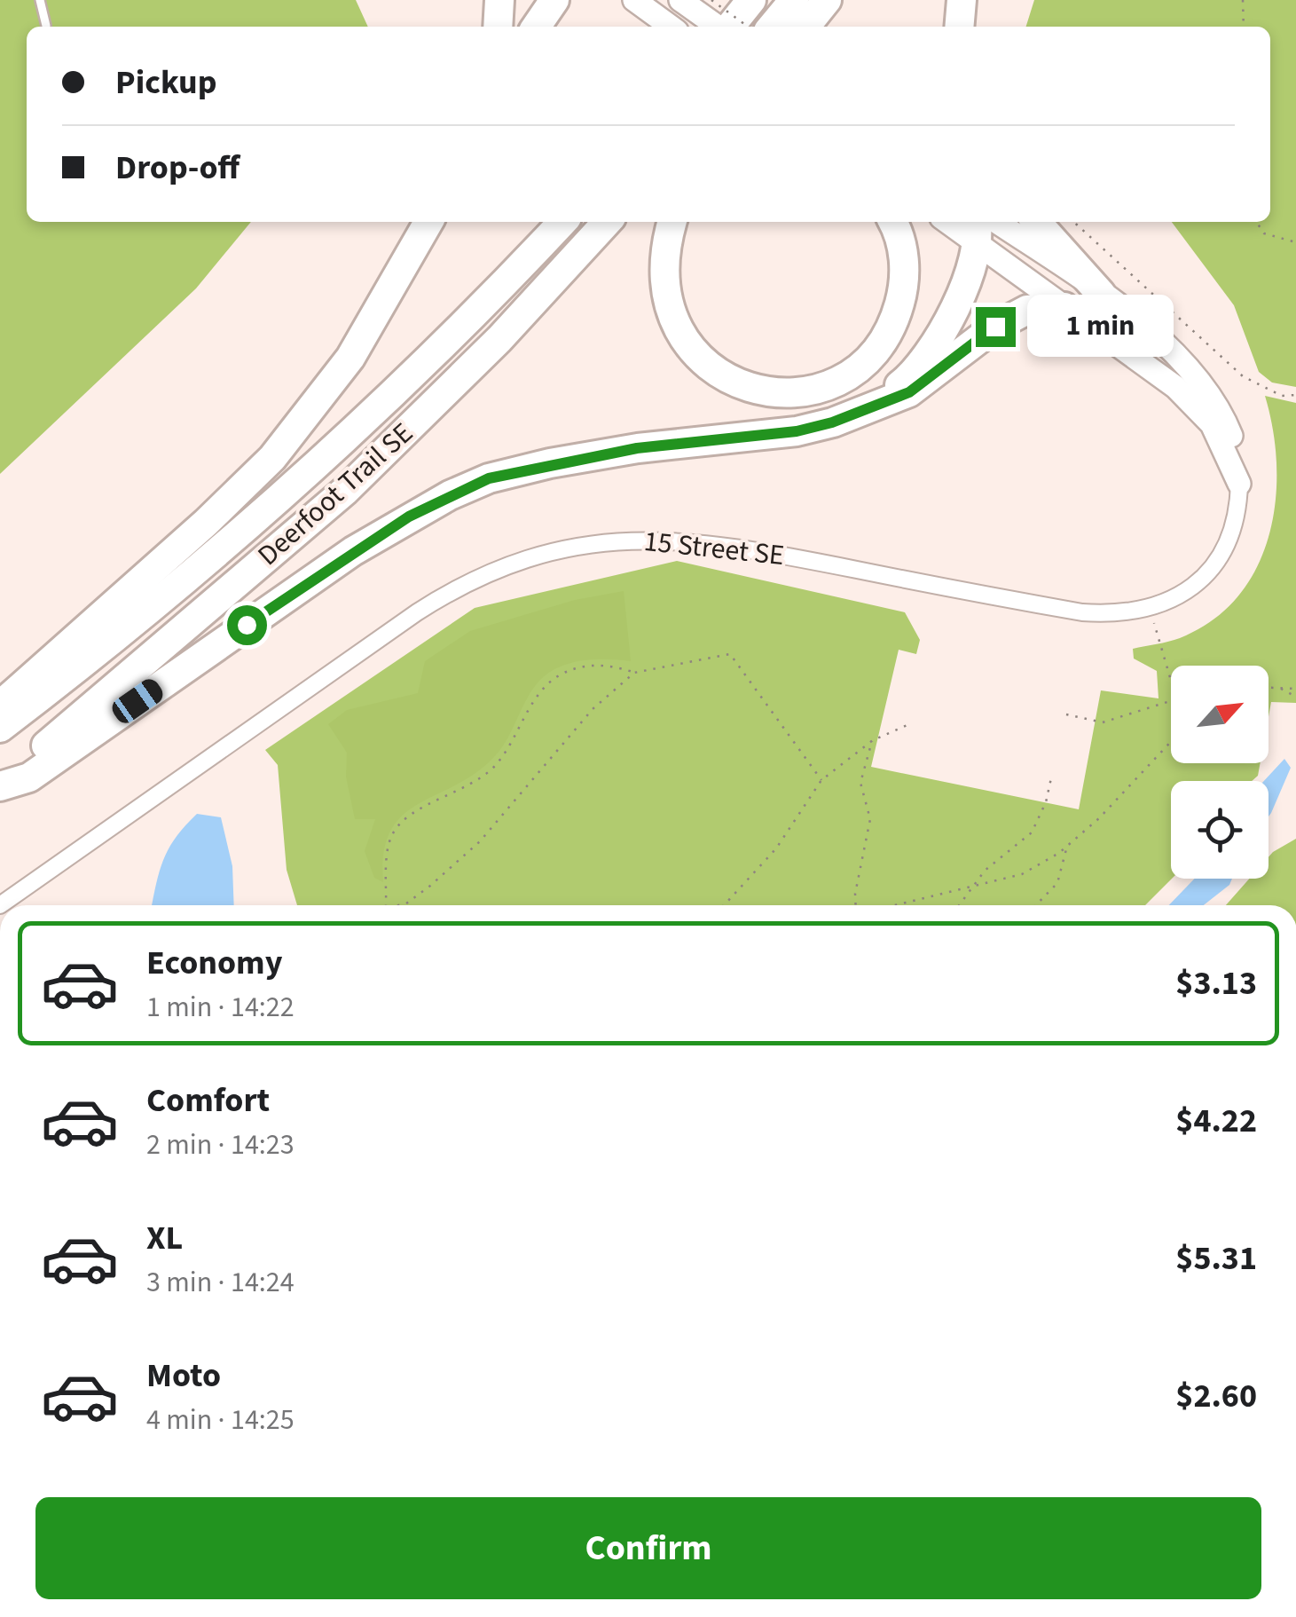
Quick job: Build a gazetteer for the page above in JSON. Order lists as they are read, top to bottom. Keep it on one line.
{"streets":{"highway":["Deerfoot Trail SE"],"street":["15 Street SE"]},"north":"top right","page":{"banner":["Pickup","Drop-off"],"bubble":"1 min","list":[{"name":"Economy","note":"1 min · 14:22","value":"$3.13"},{"name":"Comfort","note":"2 min · 14:23","value":"$4.22"},{"name":"XL","note":"3 min · 14:24","value":"$5.31"},{"name":"Moto","note":"4 min · 14:25","value":"$2.60"}],"buttons":"Confirm"}}
